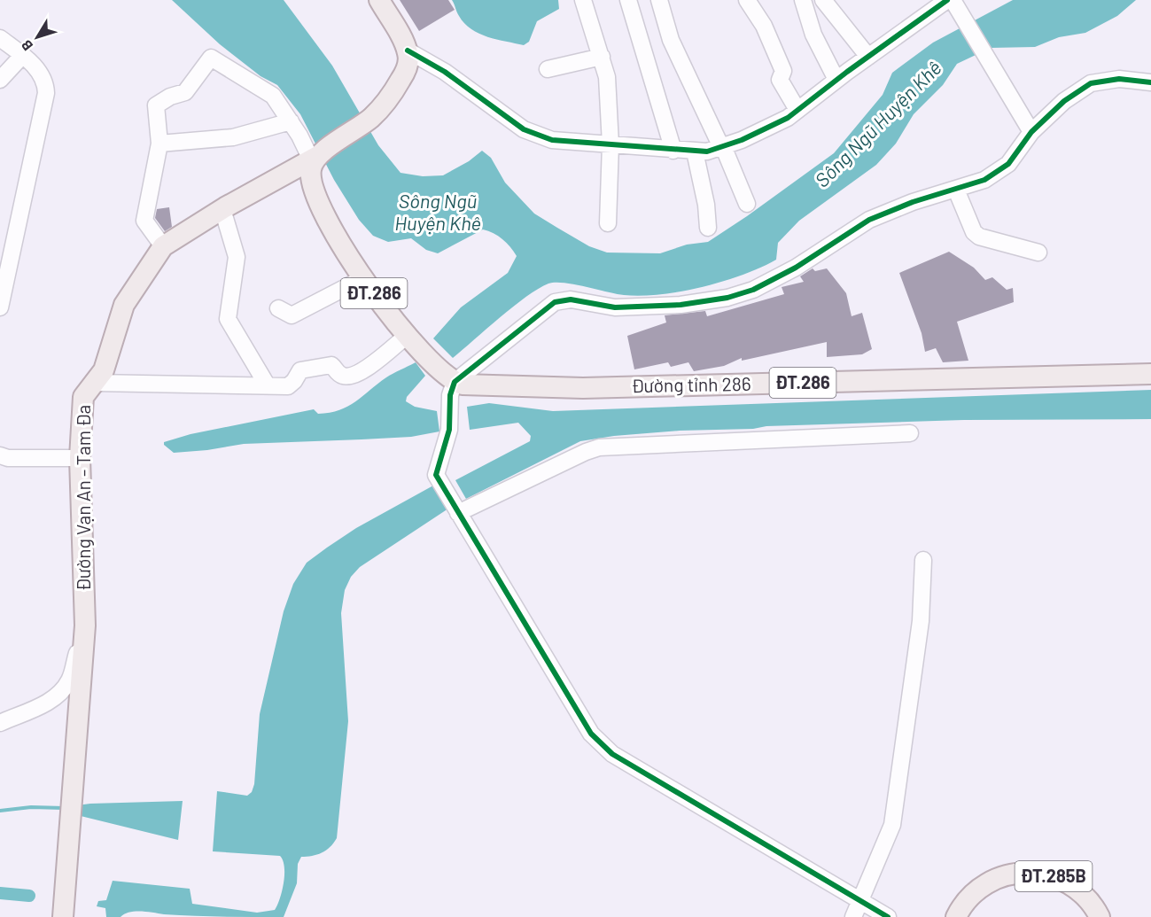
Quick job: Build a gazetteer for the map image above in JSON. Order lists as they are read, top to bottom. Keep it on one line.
{"streets":{"main road":["ĐT.286","Đường tỉnh 286","Đường Vạn An - Tam Đa","ĐT.285B"]},"crossings":[["ĐT.286","Đường tỉnh 286"],["ĐT.286","Đường Vạn An - Tam Đa"]],"water":["Sông Ngũ Huyện Khê"],"north":"bottom left"}
